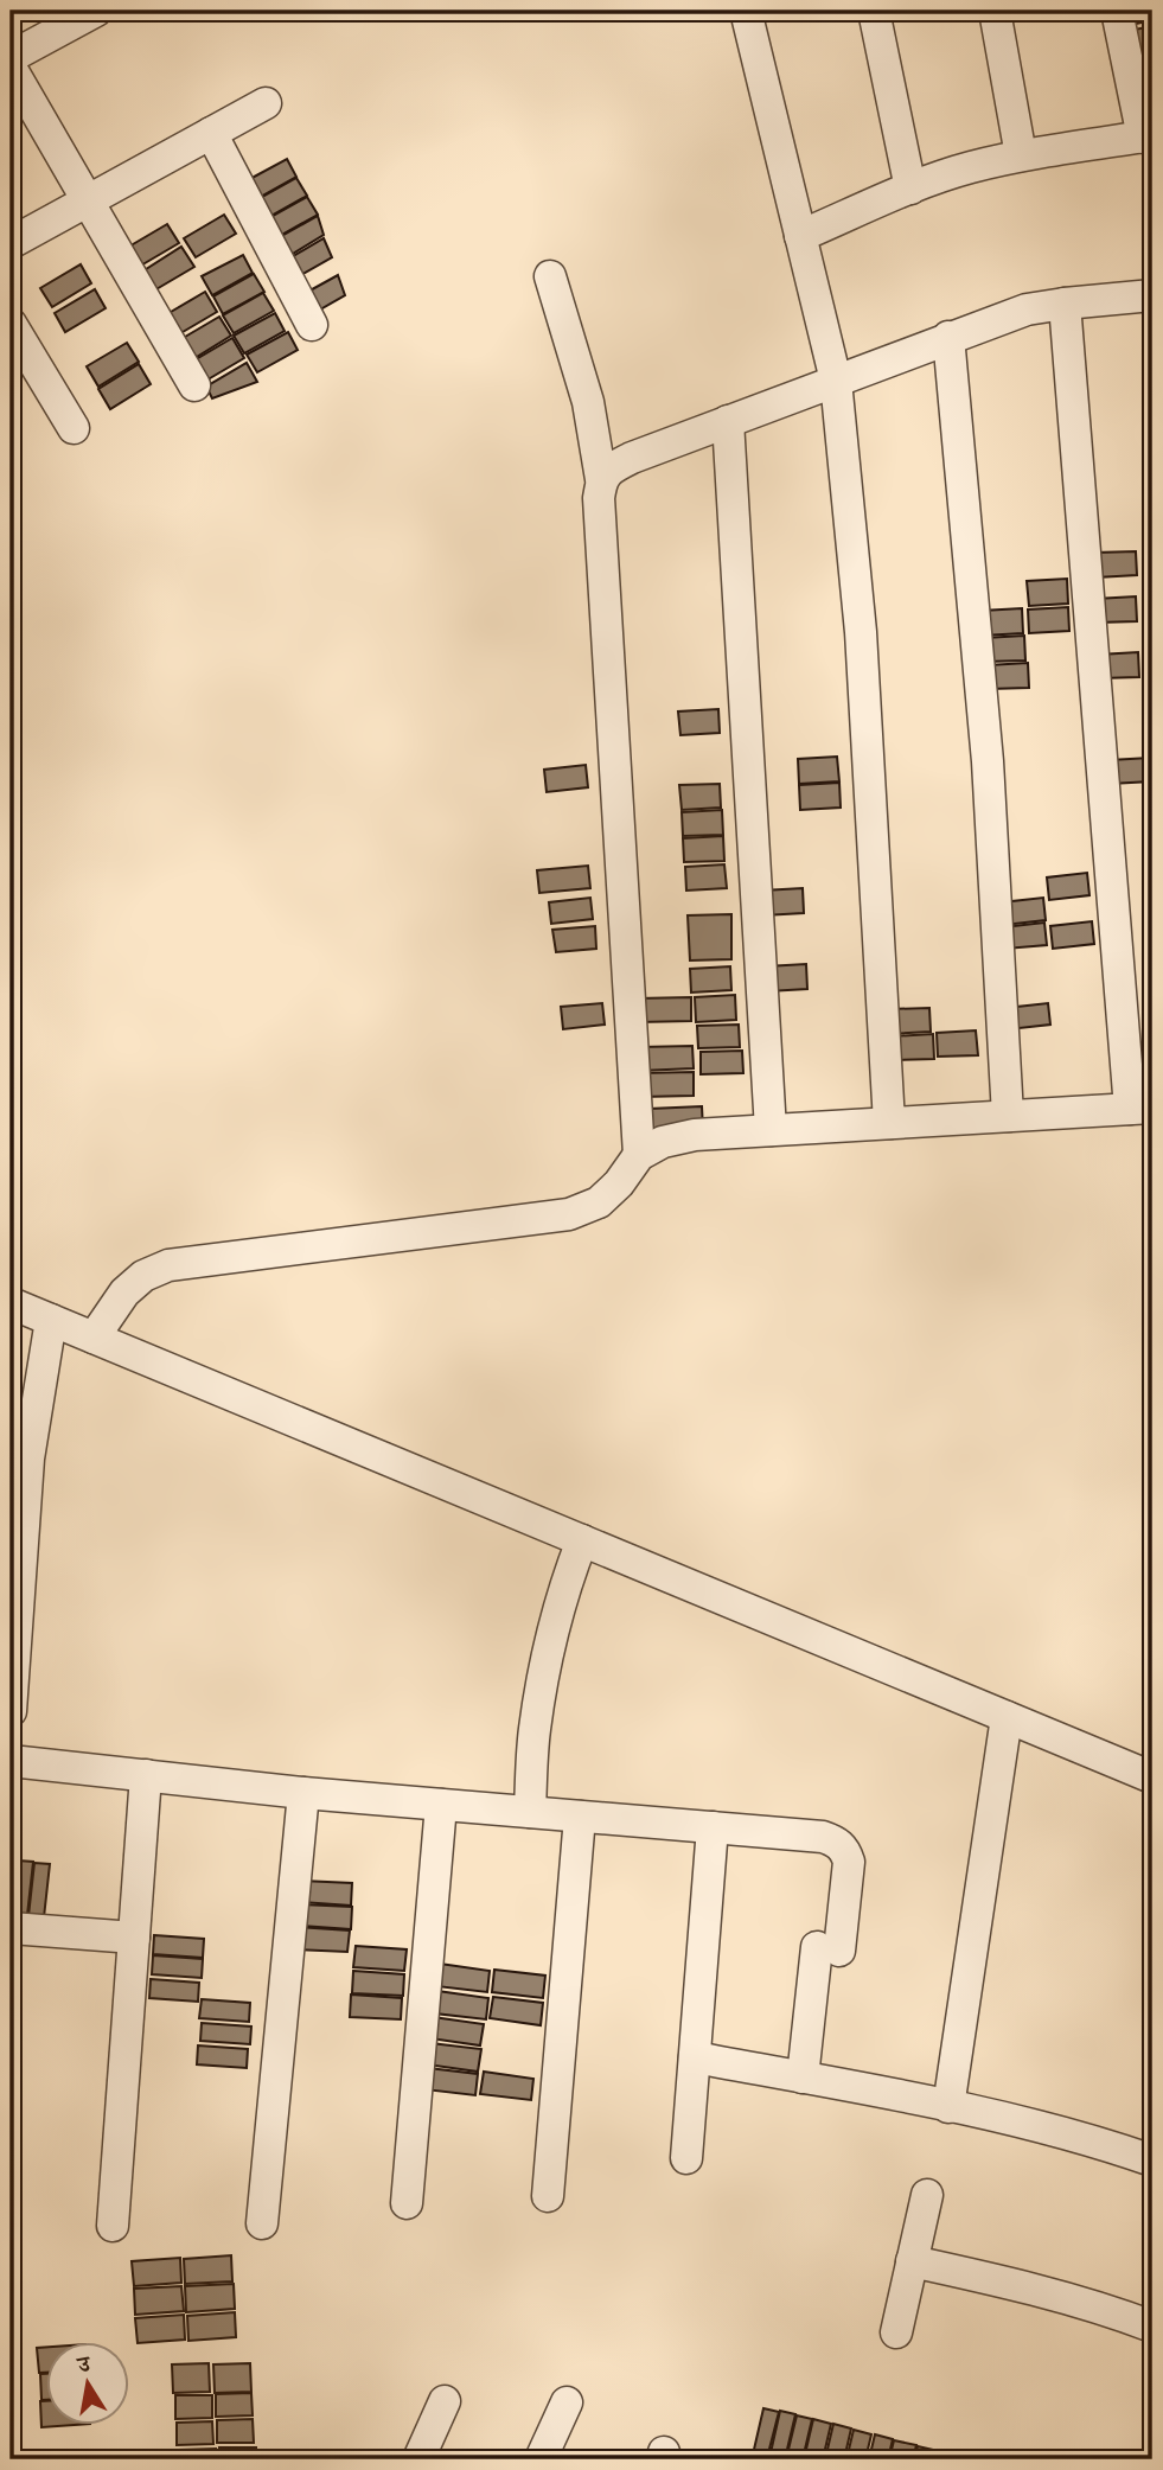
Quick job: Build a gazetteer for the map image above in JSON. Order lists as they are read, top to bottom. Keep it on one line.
{"north":"top"}
